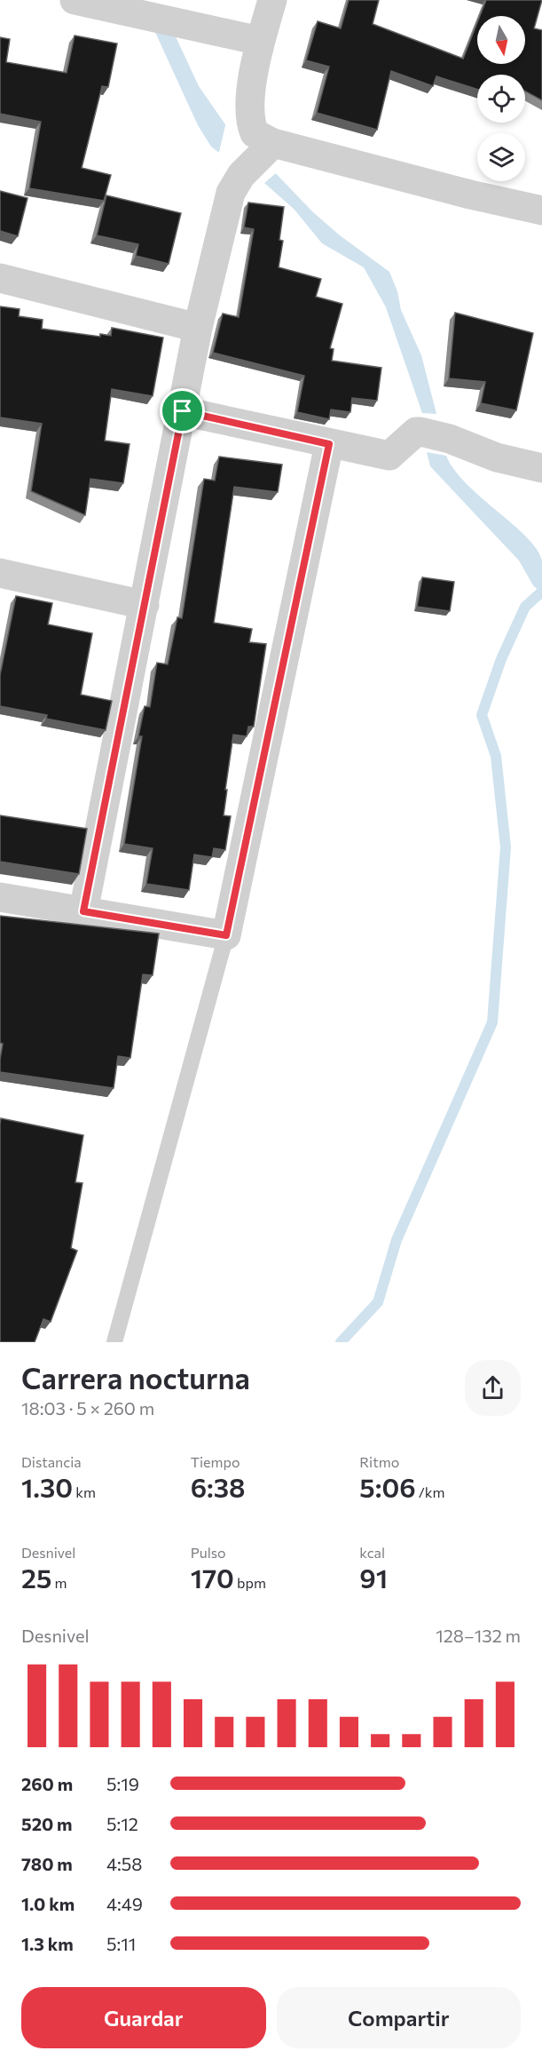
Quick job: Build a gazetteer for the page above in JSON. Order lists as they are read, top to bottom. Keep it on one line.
{"north":"bottom","page":{"heading":["Carrera nocturna","18:03 · 5 × 260 m"],"stats":[["Distancia","1.30 km"],["Tiempo","6:38"],["Ritmo","5:06 /km"],["Desnivel","25 m"],["Pulso","170 bpm"],["kcal","91"]],"chart":["Desnivel","128–132 m"],"list":[{"name":"260 m","note":"5:19"},{"name":"520 m","note":"5:12"},{"name":"780 m","note":"4:58"},{"name":"1.0 km","note":"4:49"},{"name":"1.3 km","note":"5:11"}],"buttons":["Guardar","Compartir"]}}
